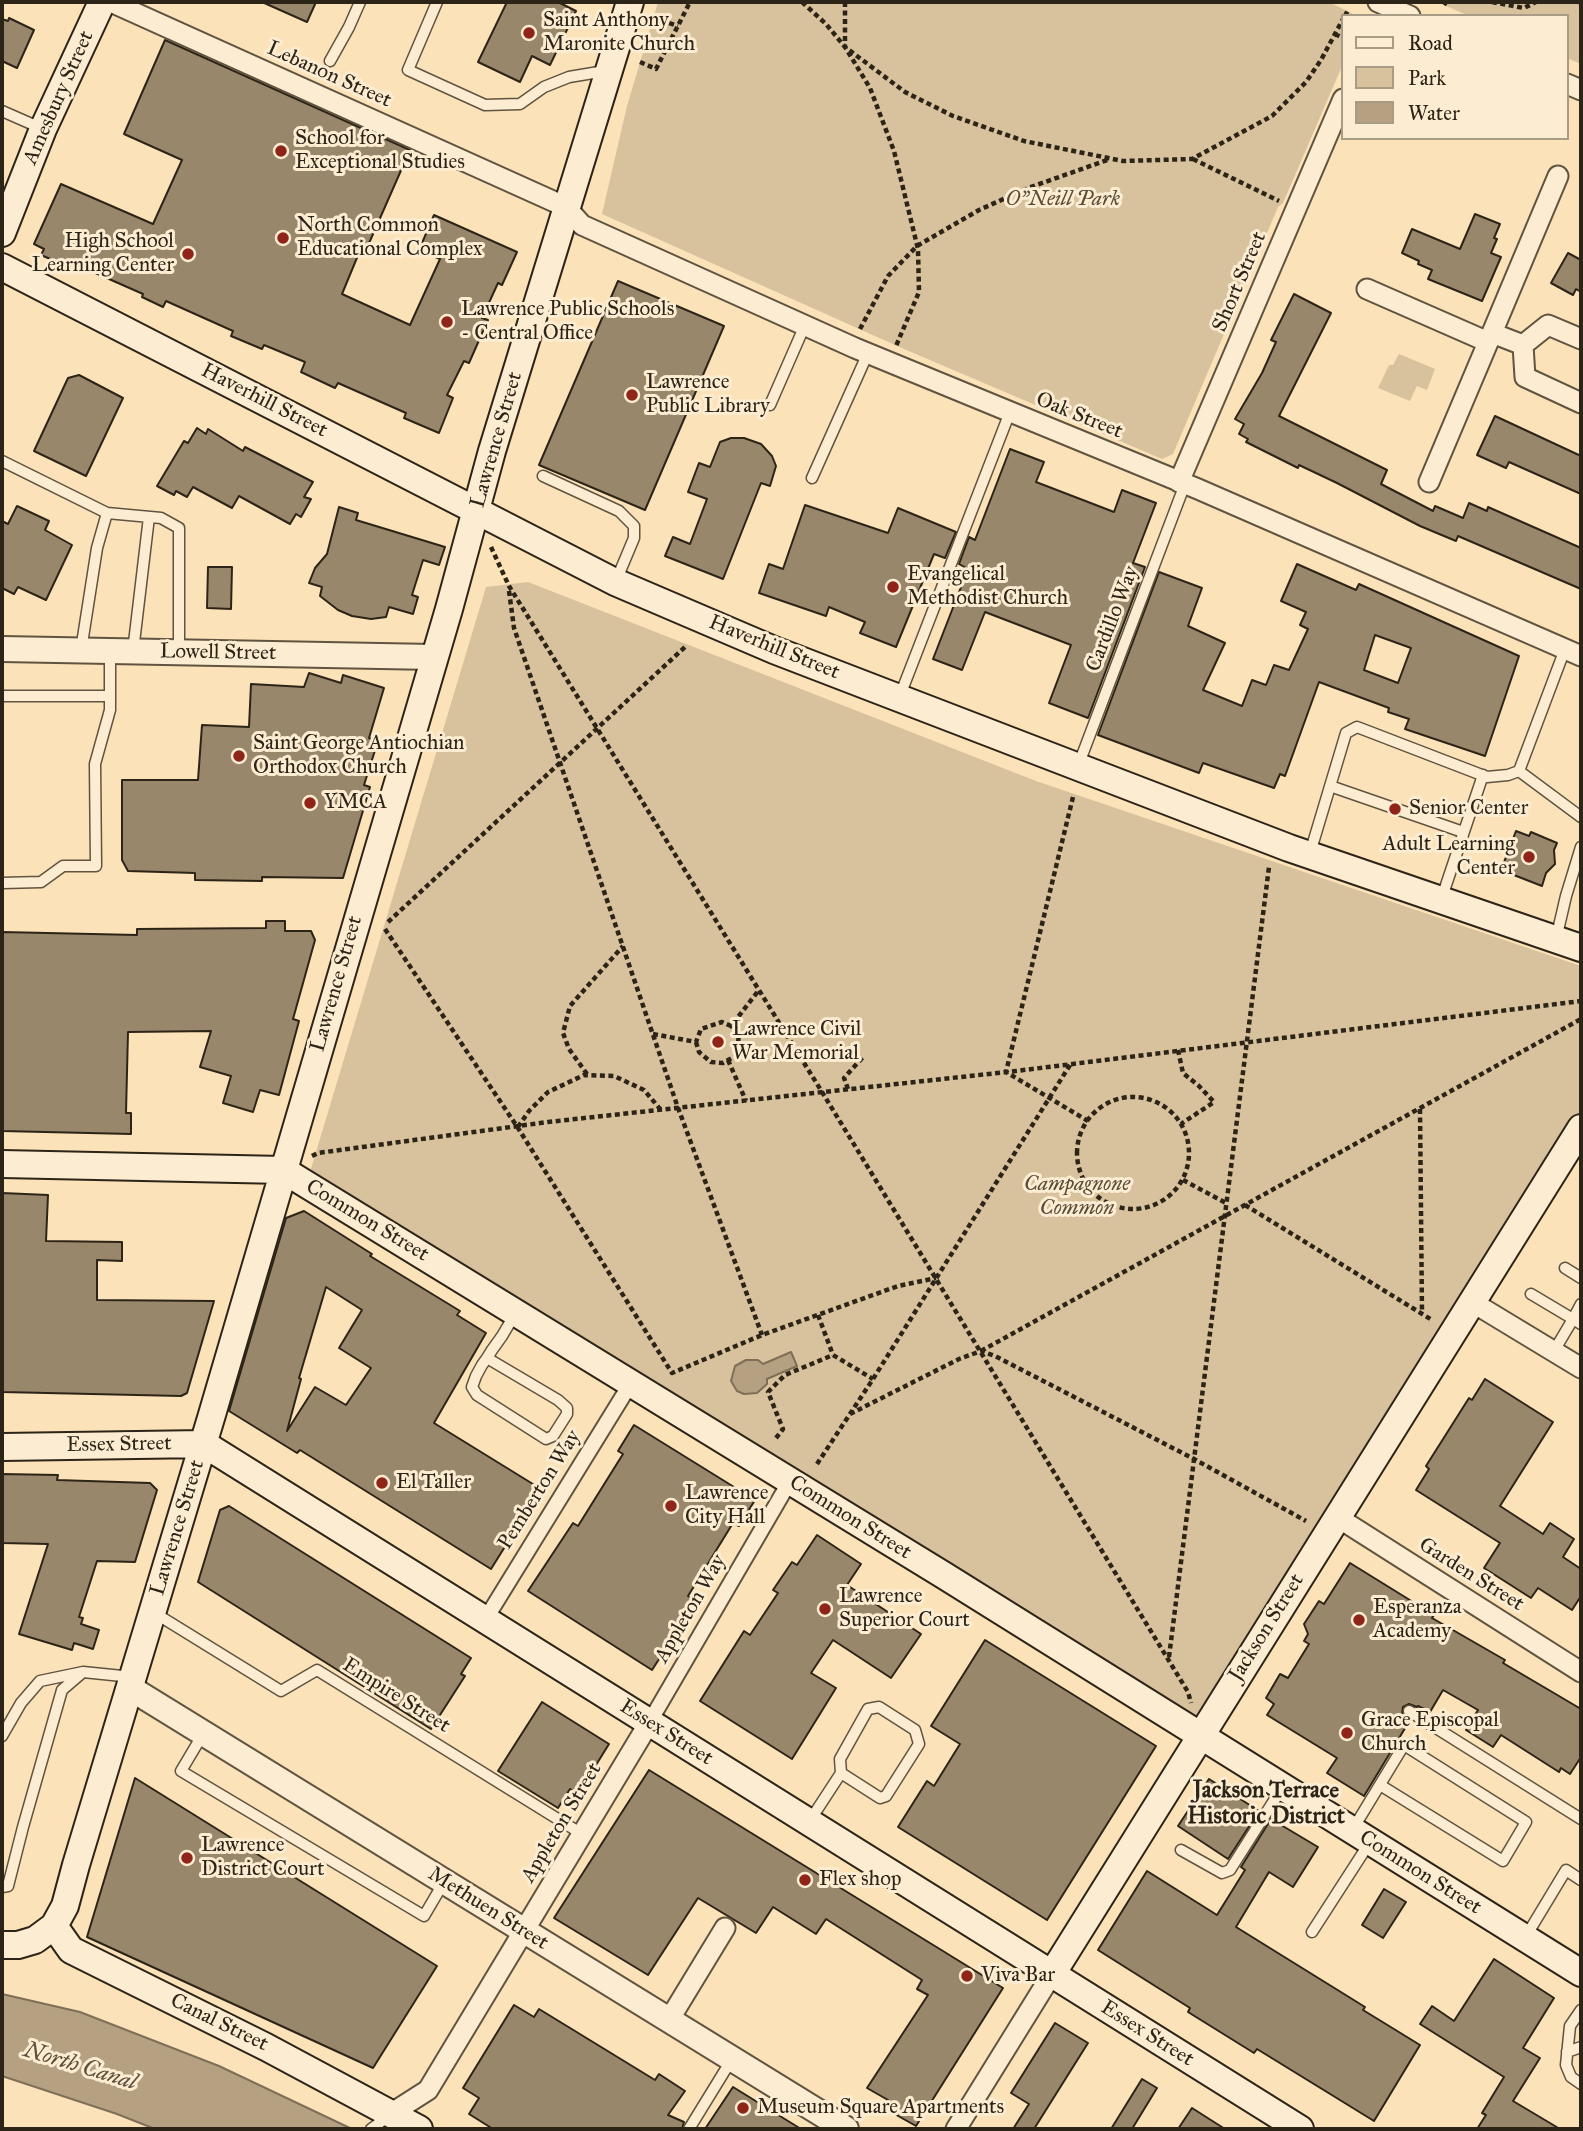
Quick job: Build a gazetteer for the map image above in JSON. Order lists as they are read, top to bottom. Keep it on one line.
{"streets":{"main road":["Amesbury Street","Haverhill Street","Lawrence Street","Common Street","Essex Street","Jackson Street","Canal Street"],"street":["Lebanon Street","Short Street","Oak Street","Lowell Street","Pemberton Way","Garden Street","Appleton Way","Appleton Street","Methuen Street"],"lane":["Cardillo Way","Empire Street"]},"crossings":[["Lebanon Street","Oak Street"],["Lebanon Street","Lawrence Street"],["Short Street","Oak Street"],["Short Street","Cardillo Way"],["Haverhill Street","Lawrence Street"],["Haverhill Street","Cardillo Way"],["Oak Street","Lawrence Street"],["Oak Street","Cardillo Way"],["Lawrence Street","Lowell Street"],["Lawrence Street","Common Street"],["Lawrence Street","Essex Street"],["Lawrence Street","Empire Street"],["Lawrence Street","Methuen Street"],["Lawrence Street","Canal Street"],["Common Street","Pemberton Way"],["Common Street","Appleton Way"],["Common Street","Jackson Street"],["Essex Street","Pemberton Way"],["Essex Street","Appleton Way"],["Essex Street","Jackson Street"],["Essex Street","Appleton Street"],["Garden Street","Jackson Street"],["Appleton Way","Appleton Street"],["Empire Street","Appleton Street"],["Appleton Street","Methuen Street"],["Appleton Street","Canal Street"]],"districts":["Jackson Terrace Historic District"],"water":["North Canal"],"parks":["O\"Neill Park","Campagnone Common"],"places":["Saint Anthony Maronite Church","School for Exceptional Studies","North Common Educational Complex","High School Learning Center","Lawrence Public Schools - Central Office","Lawrence Public Library","Evangelical Methodist Church","Saint George Antiochian Orthodox Church","YMCA","Senior Center","Adult Learning Center","Lawrence Civil War Memorial","El Taller","Lawrence City Hall","Lawrence Superior Court","Esperanza Academy","Grace Episcopal Church","Lawrence District Court","Flex shop","Viva Bar","Museum Square Apartments"],"legend":["Road","Park","Water"]}
